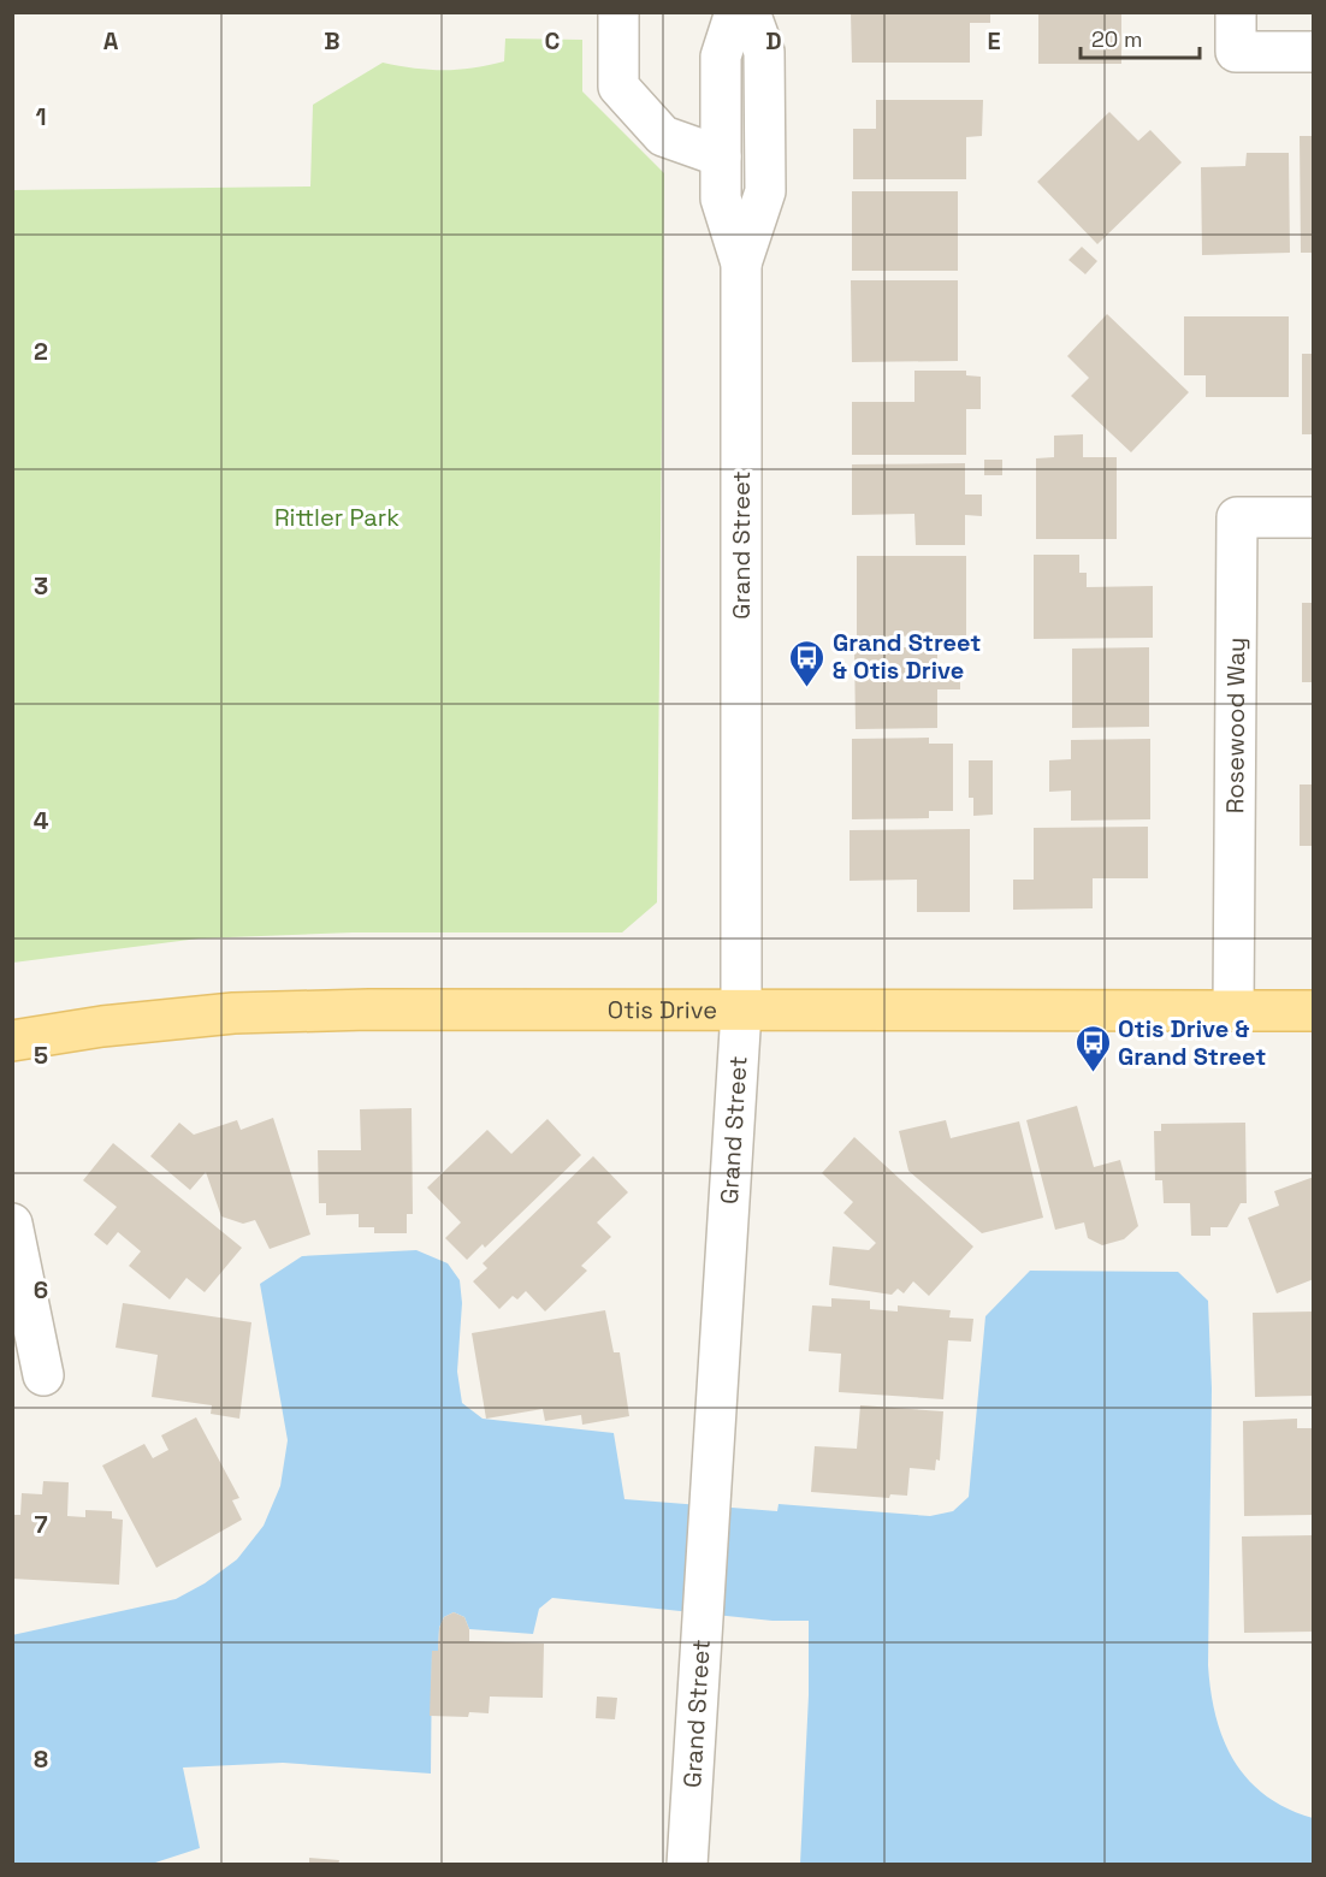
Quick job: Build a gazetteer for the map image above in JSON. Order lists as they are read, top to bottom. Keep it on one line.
{"streets":{"main road":["Otis Drive"],"street":["Grand Street","Rosewood Way"]},"crossings":[["Grand Street","Otis Drive"],["Rosewood Way","Otis Drive"]],"parks":["Rittler Park"],"places":{"bus stop":["Grand Street & Otis Drive","Otis Drive & Grand Street"]},"scale_bar":"20 m","grid":{"columns":["A","B","C","D","E"],"rows":["1","2","3","4","5","6","7","8"]}}
